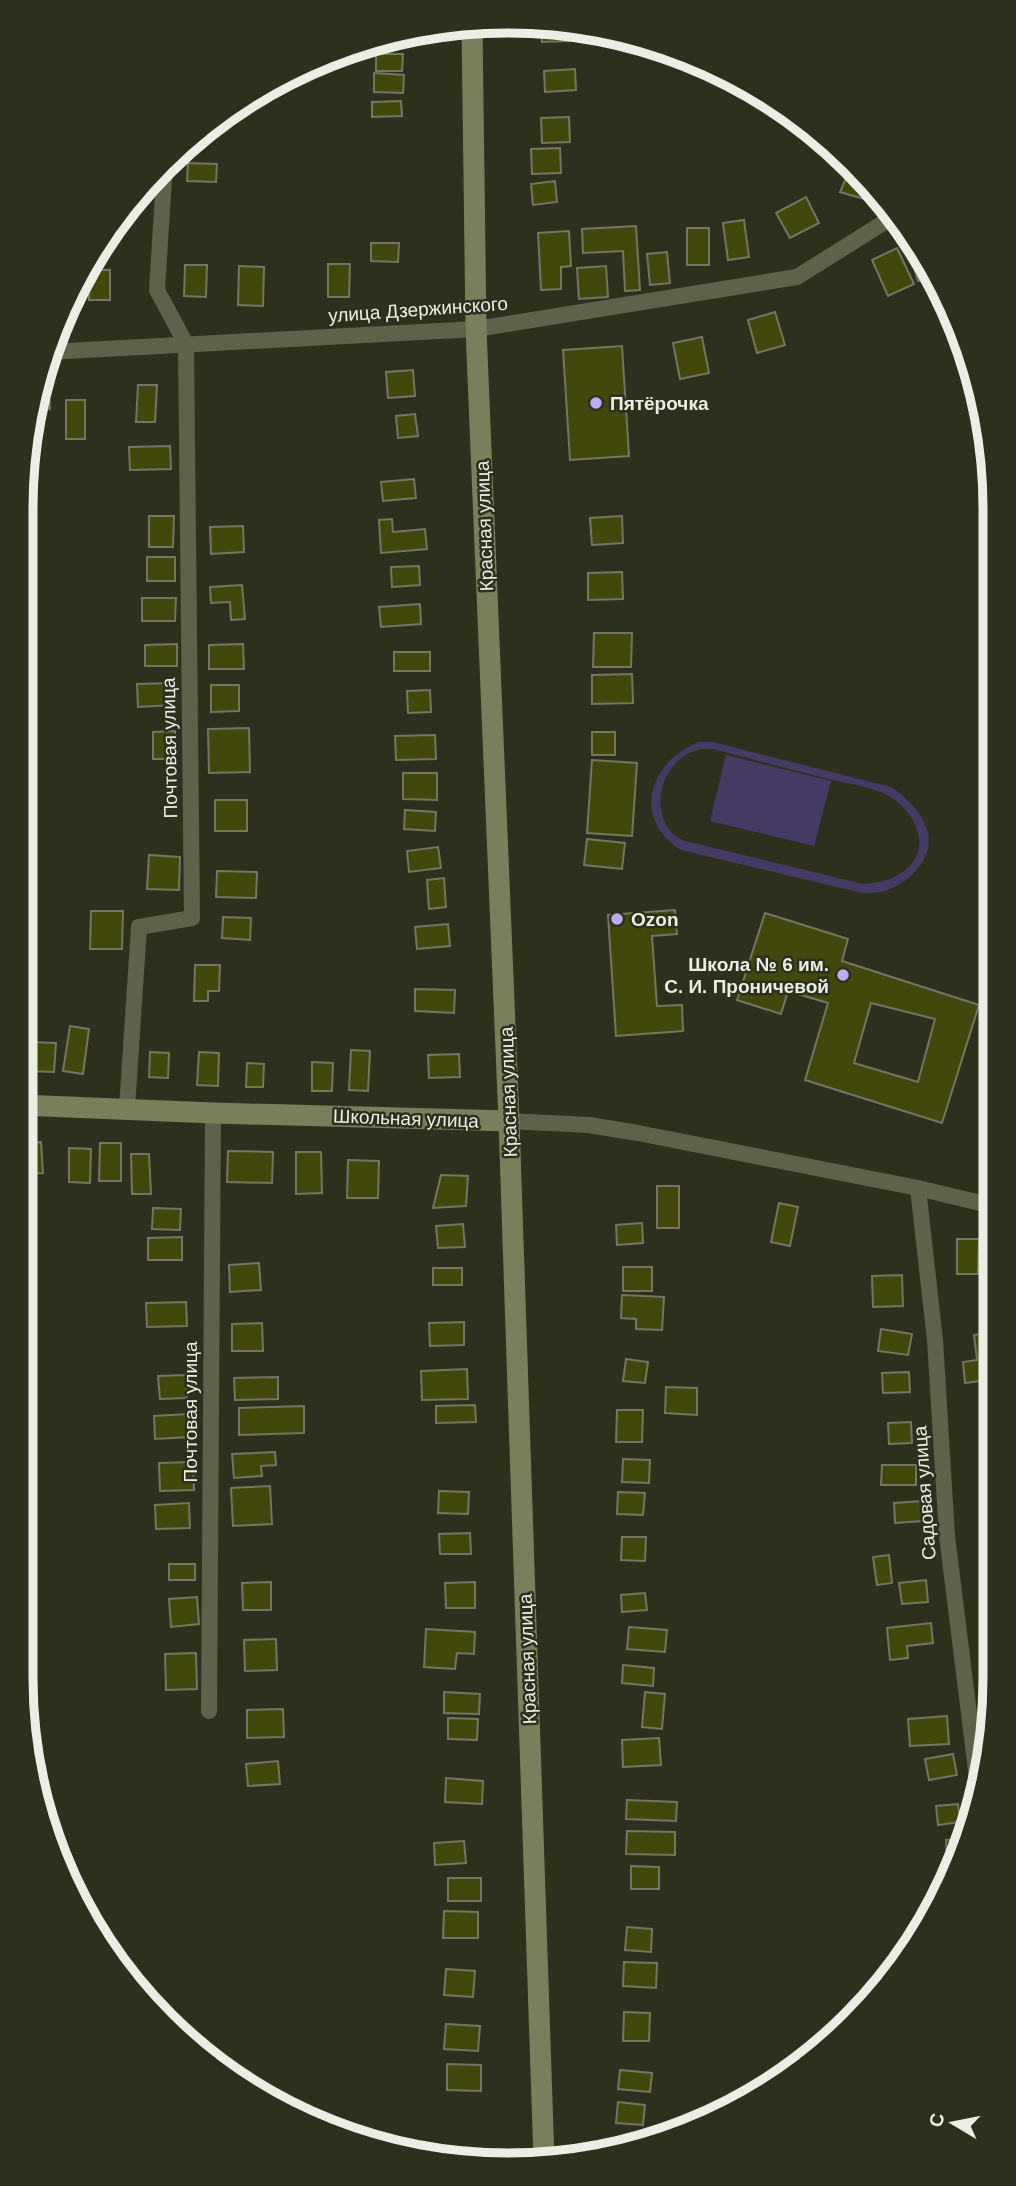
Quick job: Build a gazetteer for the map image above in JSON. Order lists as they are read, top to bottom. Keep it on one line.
{"streets":{"main road":["Красная улица","Школьная улица"],"street":["улица Дзержинского","Почтовая улица","Садовая улица"]},"crossings":[["улица Дзержинского","Красная улица"],["улица Дзержинского","Почтовая улица"],["Красная улица","Школьная улица"],["Почтовая улица","Школьная улица"],["Школьная улица","Садовая улица"]],"places":["Пятёрочка","Ozon","Школа № 6 им. С. И. Проничевой"],"north":"left"}
